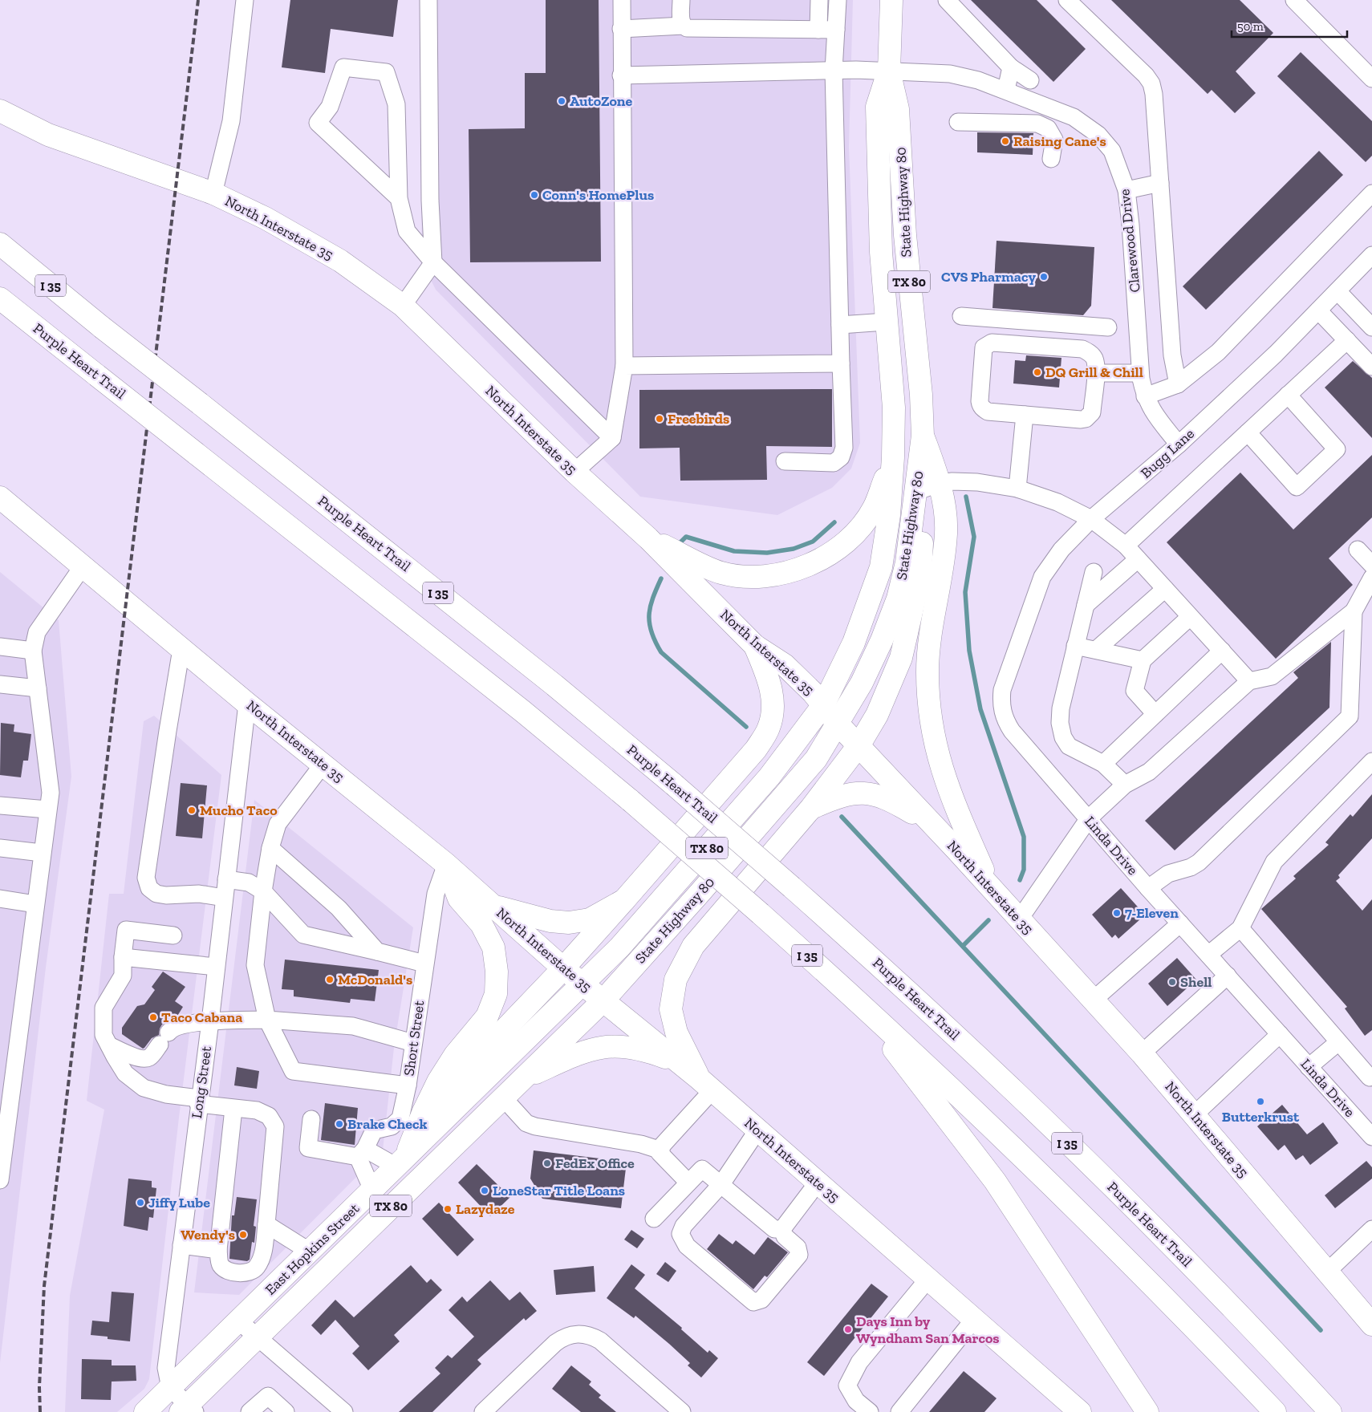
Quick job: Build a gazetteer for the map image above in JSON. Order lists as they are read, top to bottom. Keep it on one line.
{"streets":{"main road":["State Highway 80","North Interstate 35","TX 80","I 35","Purple Heart Trail","East Hopkins Street"],"street":["Clarewood Drive","Bugg Lane","Linda Drive","Short Street","Long Street"]},"crossings":[["State Highway 80","North Interstate 35"],["State Highway 80","Clarewood Drive"],["State Highway 80","East Hopkins Street"],["North Interstate 35","Short Street"],["North Interstate 35","Long Street"],["North Interstate 35","East Hopkins Street"],["Clarewood Drive","Bugg Lane"],["Bugg Lane","Linda Drive"],["Long Street","East Hopkins Street"]],"places":["AutoZone","Raising Cane's","Conn's HomePlus","CVS Pharmacy","DQ Grill & Chill","Freebirds","Mucho Taco","7-Eleven","McDonald's","Shell","Taco Cabana","Butterkrust","Brake Check","FedEx Office","LoneStar Title Loans","Jiffy Lube","Lazydaze","Wendy's","Days Inn by Wyndham San Marcos"],"scale_bar":"50 m"}
